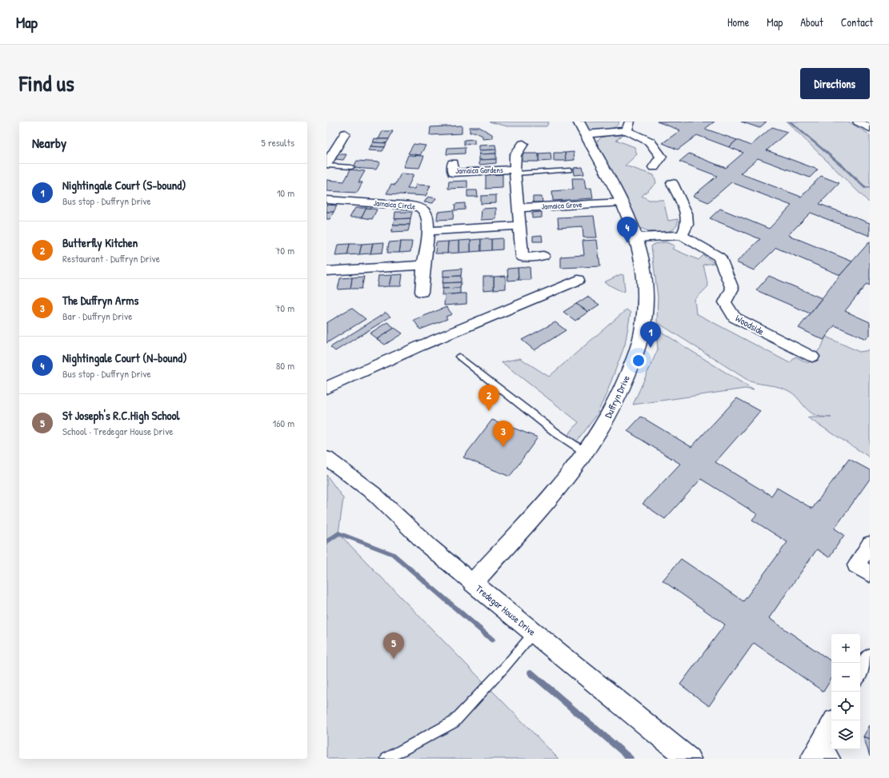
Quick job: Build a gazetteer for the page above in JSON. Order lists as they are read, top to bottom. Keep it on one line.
{"streets":{"street":["Jamaica Gardens","Jamaica Circle","Jamaica Grove","Woodside","Duffryn Drive","Tredegar House Drive"]},"crossings":[["Jamaica Gardens","Jamaica Grove"],["Jamaica Grove","Duffryn Drive"],["Woodside","Duffryn Drive"],["Duffryn Drive","Tredegar House Drive"]],"page":{"header":"Map","nav":["Home","Map","About","Contact"],"title":"Find us","buttons":"Directions","heading":["Nearby","5 results"],"list":[{"mark":"1","name":"Nightingale Court (S-bound)","note":"Bus stop · Duffryn Drive","value":"10 m"},{"mark":"2","name":"Butterfly Kitchen","note":"Restaurant · Duffryn Drive","value":"70 m"},{"mark":"3","name":"The Duffryn Arms","note":"Bar · Duffryn Drive","value":"70 m"},{"mark":"4","name":"Nightingale Court (N-bound)","note":"Bus stop · Duffryn Drive","value":"80 m"},{"mark":"5","name":"St Joseph's R.C.High School","note":"School · Tredegar House Drive","value":"160 m"}],"pins":["4","1","2","3","5"],"map_buttons":["+","−"]}}
